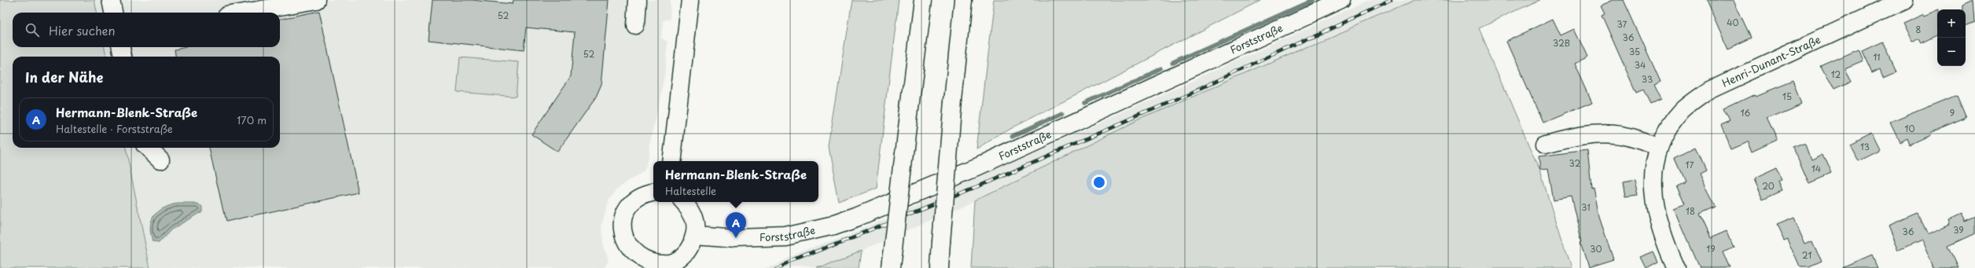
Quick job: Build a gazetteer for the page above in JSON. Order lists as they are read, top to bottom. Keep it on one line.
{"streets":{"main road":["Forststraße","Henri-Dunant-Straße"]},"house_numbers":["52","40","37","8","36","32B","35","52","11","34","12","33","15","16","9","10","13","32","17","14","20","31","18","39","36","30","19","21"],"page":{"map_buttons":["+","−"],"search":"Hier suchen","heading":"In der Nähe","list":[{"mark":"A","name":"Hermann-Blenk-Straße","note":"Haltestelle · Forststraße","value":"170 m"}],"popup":["Hermann-Blenk-Straße","Haltestelle"],"pins":"A"}}
